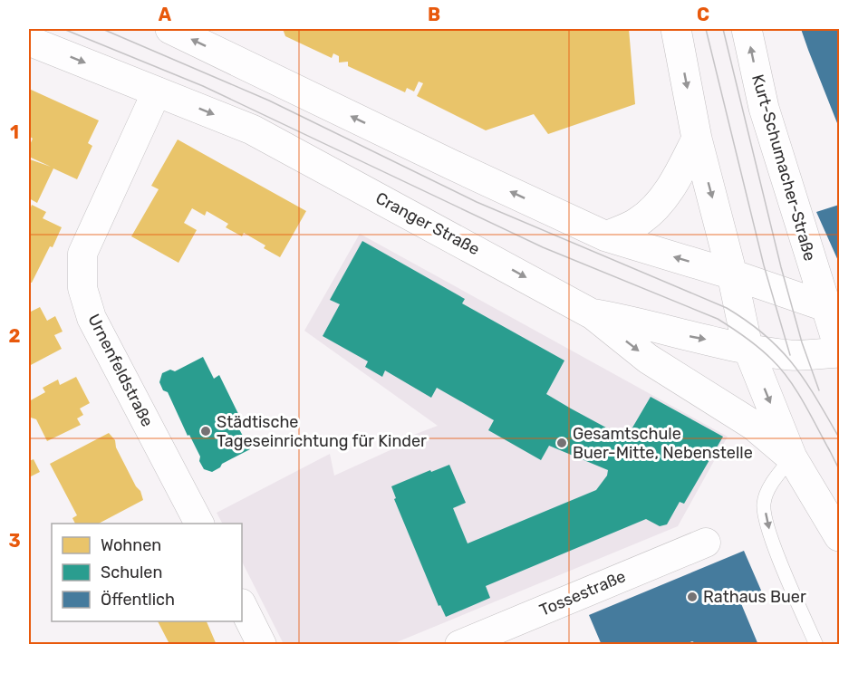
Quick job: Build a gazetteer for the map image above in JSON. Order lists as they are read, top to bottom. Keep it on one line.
{"streets":{"main road":["Kurt-Schumacher-Straße","Cranger Straße"],"street":["Urnenfeldstraße","Tossestraße"]},"crossings":[["Cranger Straße","Urnenfeldstraße"]],"places":["Städtische Tageseinrichtung für Kinder","Gesamtschule Buer-Mitte, Nebenstelle","Rathaus Buer"],"legend":["Wohnen","Schulen","Öffentlich"],"grid":{"columns":["A","B","C"],"rows":["1","2","3"]}}
